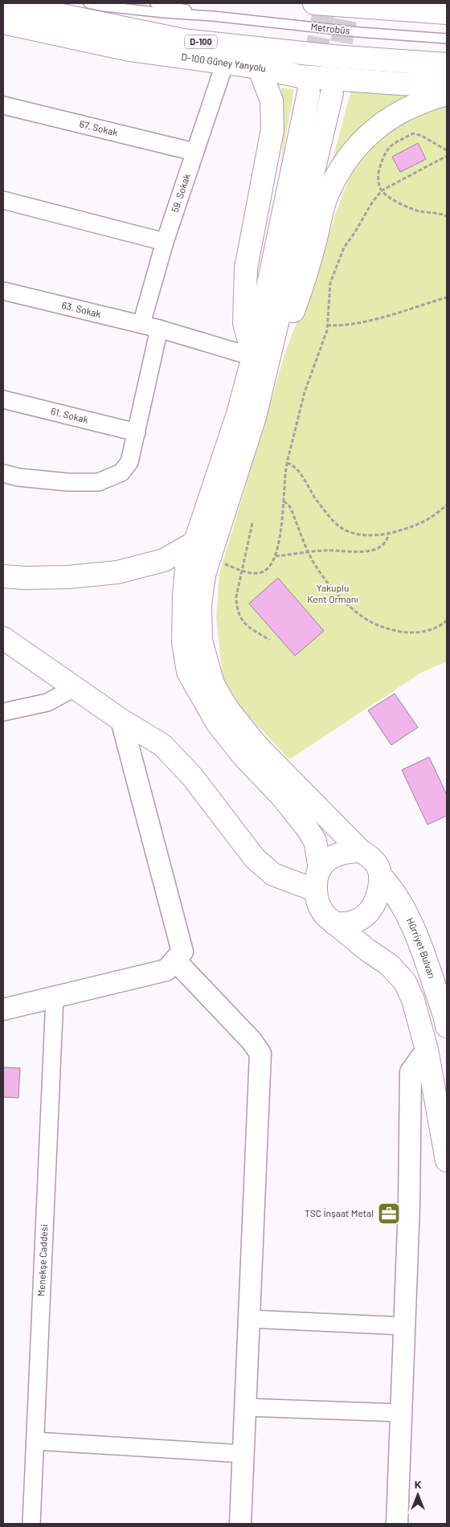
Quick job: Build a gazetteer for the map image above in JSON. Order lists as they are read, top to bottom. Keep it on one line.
{"streets":{"main road":["D-100","D-100 Güney Yanyolu","Hürriyet Bulvarı"],"street":["67. Sokak","59. Sokak","63. Sokak","61. Sokak","Menekşe Caddesi"],"lane":["Metrobüs"]},"crossings":[["D-100 Güney Yanyolu","59. Sokak"],["67. Sokak","59. Sokak"],["59. Sokak","63. Sokak"]],"parks":["Yakuplu Kent Ormanı"],"places":{"office":["TSC İnşaat Metal"]},"north":"top"}
